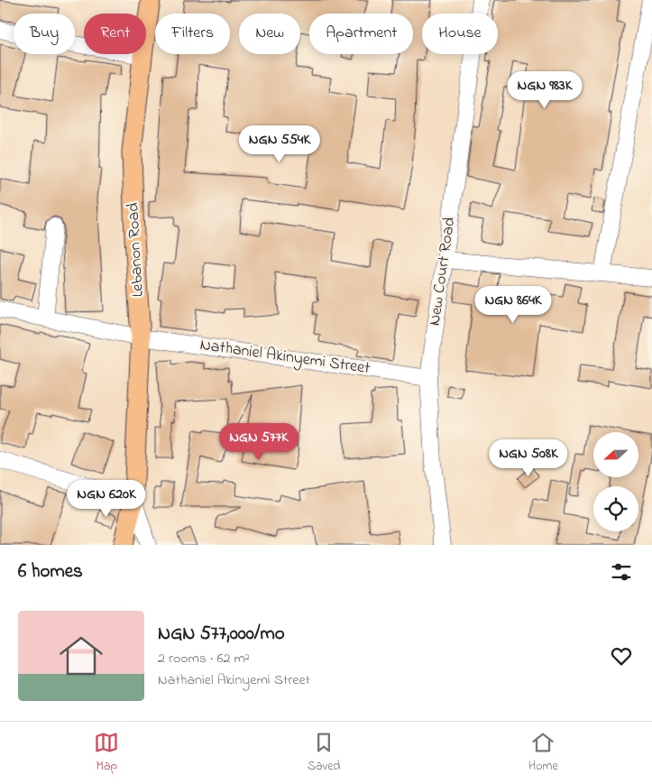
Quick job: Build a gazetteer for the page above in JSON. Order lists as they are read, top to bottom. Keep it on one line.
{"streets":{"main road":["Lebanon Road"],"street":["New Court Road","Nathaniel Akinyemi Street"]},"crossings":[["Lebanon Road","Nathaniel Akinyemi Street"],["New Court Road","Nathaniel Akinyemi Street"]],"north":"left","page":{"chip":["Buy","Rent","Filters","New","Apartment","House"],"price":["NGN 983K","NGN 554K","NGN 864K","NGN 577K","NGN 508K","NGN 620K"],"heading":"6 homes","list":[{"name":"NGN 577,000/mo","note":"2 rooms · 62 m² · Nathaniel Akinyemi Street"}],"tabs":["Map","Saved","Home"]}}
